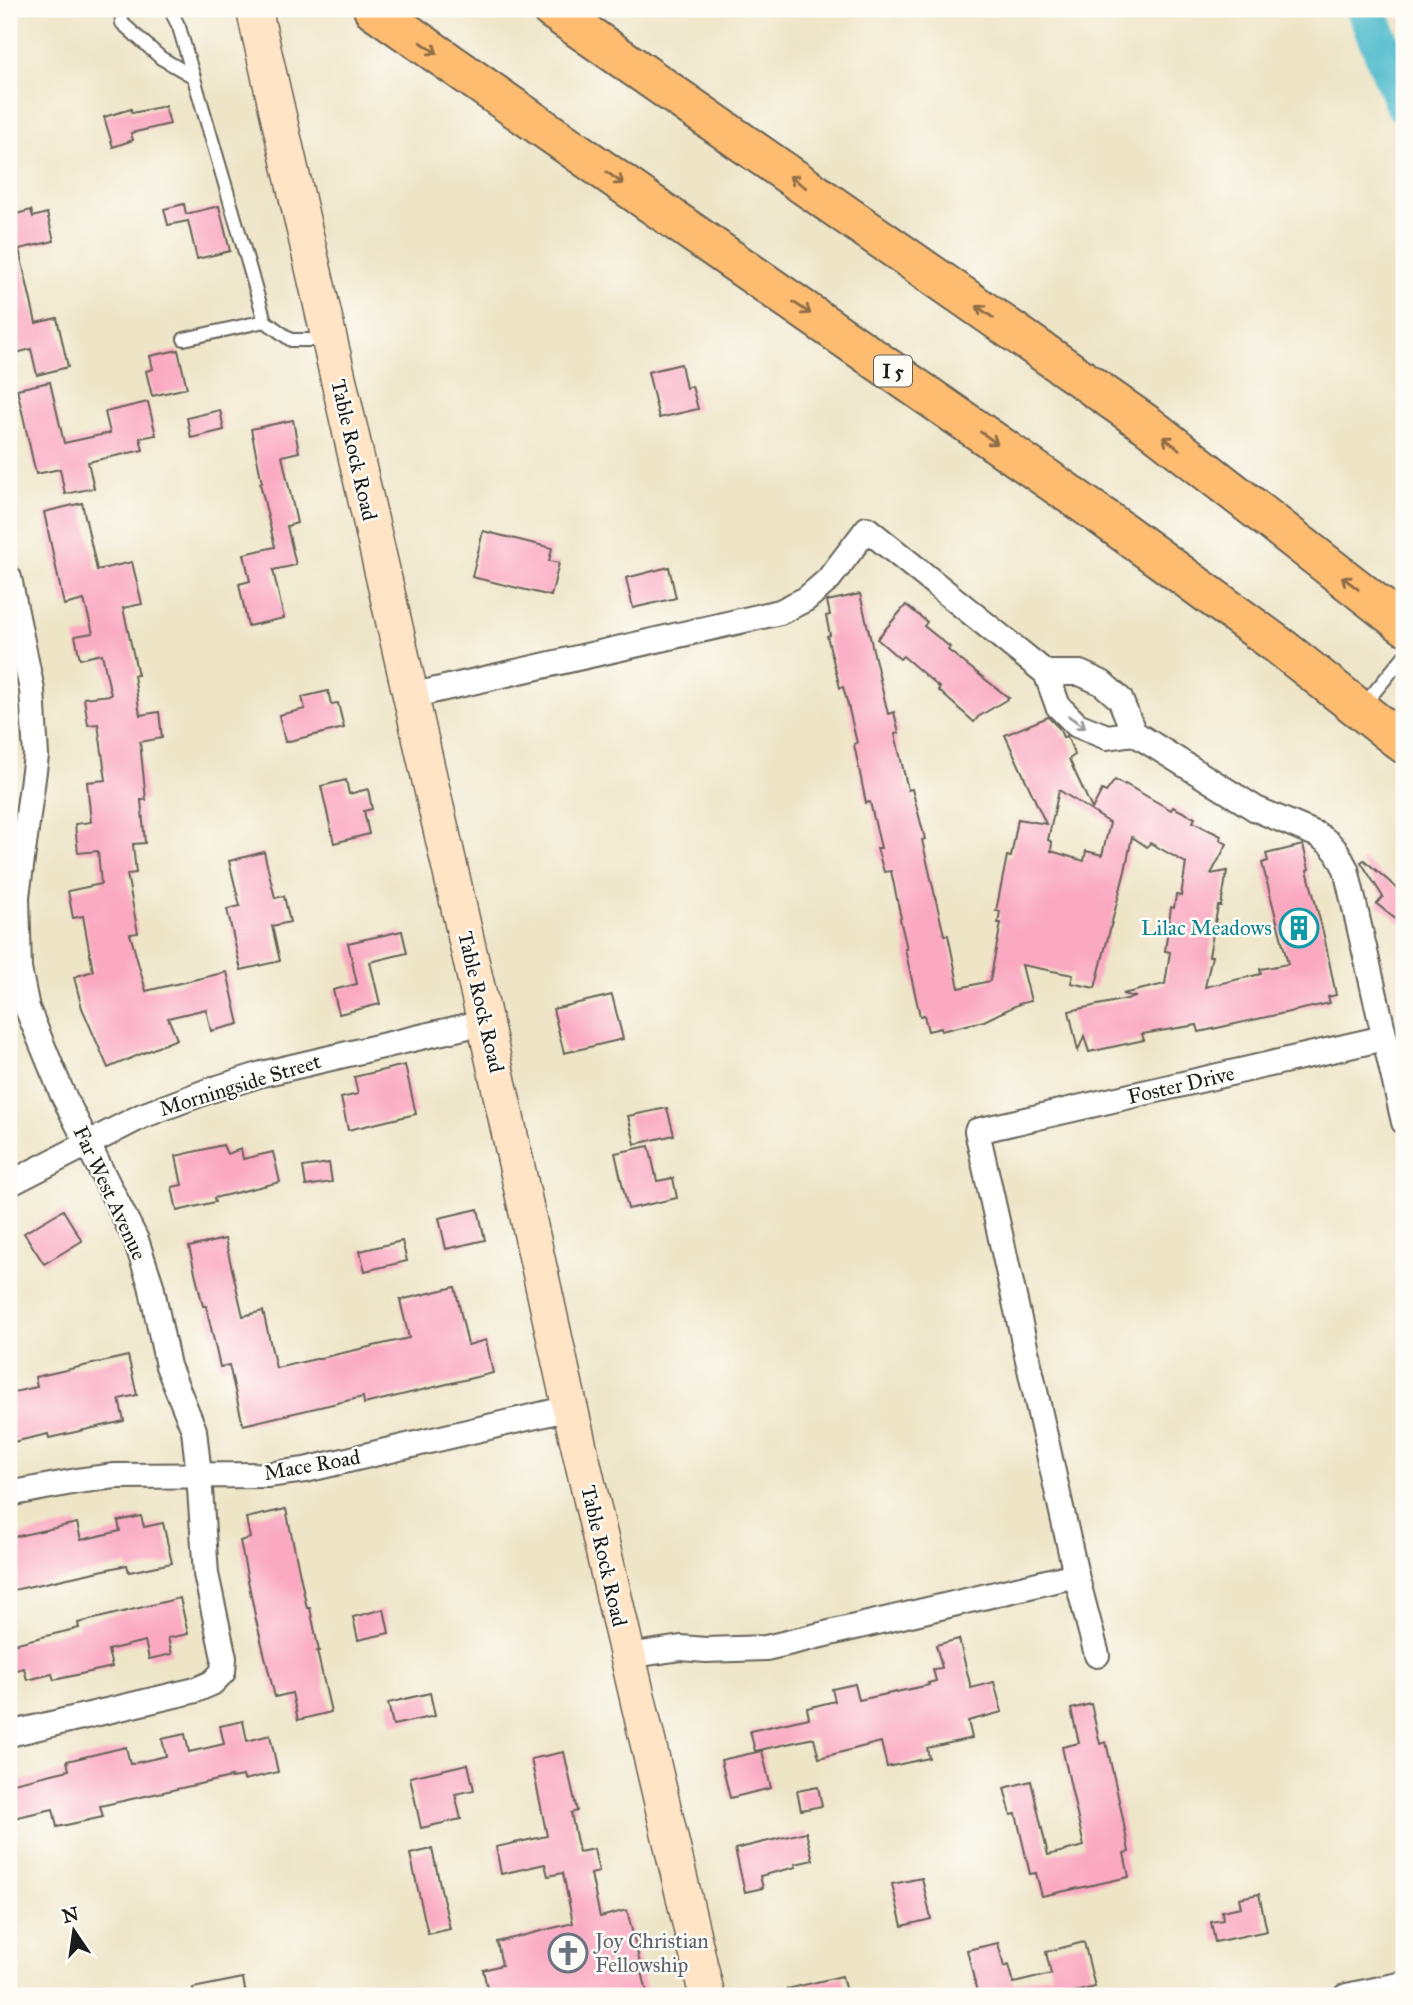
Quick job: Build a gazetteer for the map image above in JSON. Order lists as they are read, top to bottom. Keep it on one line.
{"streets":{"highway":["I 5"],"main road":["Table Rock Road"],"street":["Morningside Street","Foster Drive","Far West Avenue","Mace Road"]},"crossings":[["Table Rock Road","Morningside Street"],["Table Rock Road","Mace Road"],["Morningside Street","Far West Avenue"],["Far West Avenue","Mace Road"]],"places":{"building":["Lilac Meadows"],"church":["Joy Christian Fellowship"]},"north":"top"}
